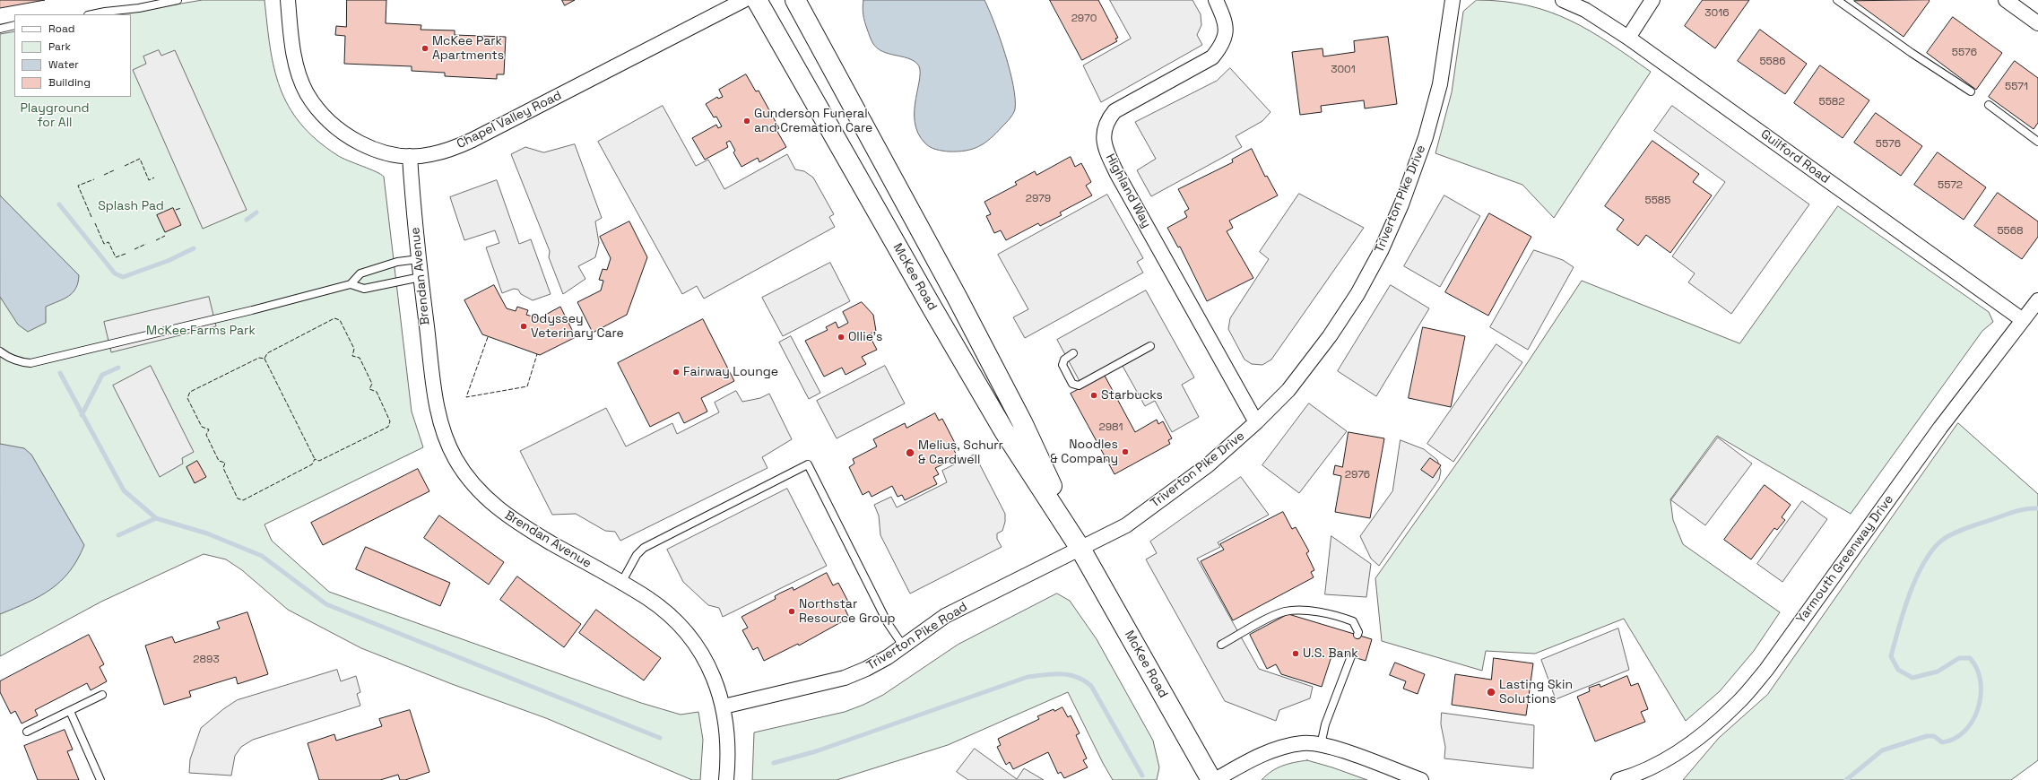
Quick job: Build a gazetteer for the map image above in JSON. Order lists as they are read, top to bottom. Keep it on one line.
{"streets":{"main road":["McKee Road"],"street":["Chapel Valley Road","Guilford Road","Highland Way","Triverton Pike Drive","Brendan Avenue","Yarmouth Greenway Drive","Triverton Pike Road"]},"crossings":[["Chapel Valley Road","Brendan Avenue"],["Guilford Road","Yarmouth Greenway Drive"],["Highland Way","Triverton Pike Drive"],["Triverton Pike Drive","McKee Road"],["Triverton Pike Drive","Triverton Pike Road"],["Brendan Avenue","Triverton Pike Road"],["McKee Road","Triverton Pike Road"]],"parks":["Playground for All","Splash Pad","McKee Farms Park"],"places":["McKee Park Apartments","Gunderson Funeral and Cremation Care","Odyssey Veterinary Care","Ollie's","Fairway Lounge","Starbucks","Noodles & Company","Melius, Schurr & Cardwell","Northstar Resource Group","U.S. Bank","Lasting Skin Solutions"],"house_numbers":["3016","2970","5576","5586","3001","5571","5582","5576","5572","2979","5585","5568","2981","2976","2893"],"legend":["Road","Park","Water","Building"]}
